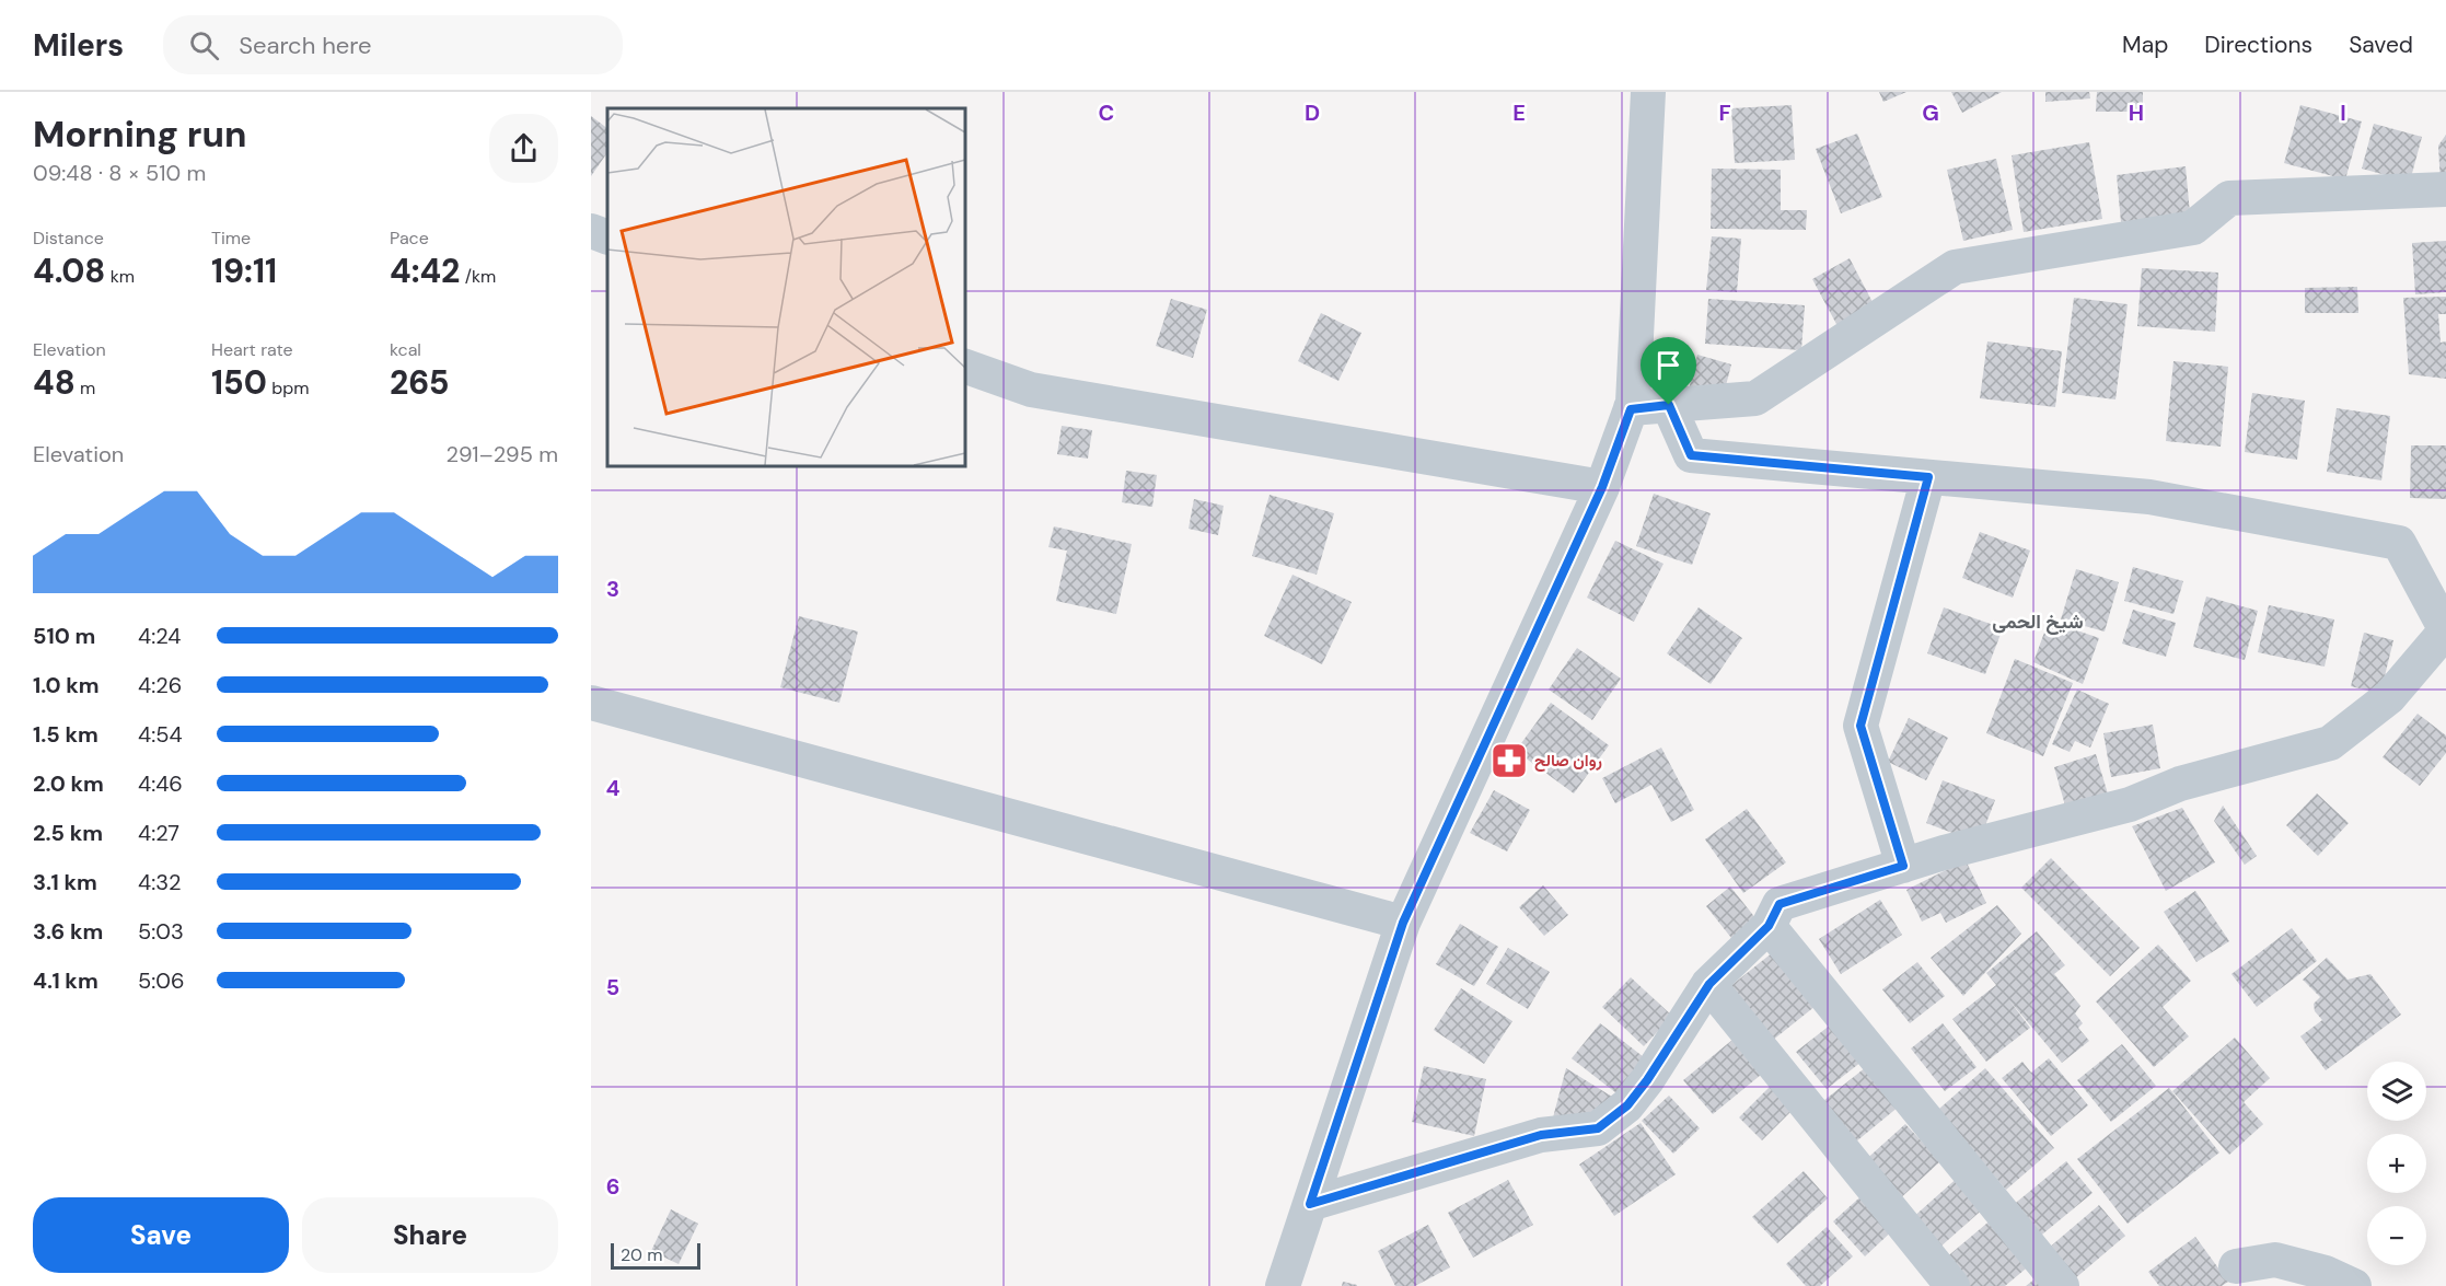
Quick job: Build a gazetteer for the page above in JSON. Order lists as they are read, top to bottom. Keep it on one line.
{"districts":["شيخ الحمى"],"places":{"pharmacy":["روان صالح"]},"scale_bar":"20 m","page":{"header":"Milers","search":"Search here","nav":["Map","Directions","Saved"],"heading":["Morning run","09:48 · 8 × 510 m"],"stats":[["Distance","4.08 km"],["Time","19:11"],["Pace","4:42 /km"],["Elevation","48 m"],["Heart rate","150 bpm"],["kcal","265"]],"chart":["Elevation","291–295 m"],"list":[{"name":"510 m","note":"4:24"},{"name":"1.0 km","note":"4:26"},{"name":"1.5 km","note":"4:54"},{"name":"2.0 km","note":"4:46"},{"name":"2.5 km","note":"4:27"},{"name":"3.1 km","note":"4:32"},{"name":"3.6 km","note":"5:03"},{"name":"4.1 km","note":"5:06"}],"map_buttons":["+","−"],"buttons":["Save","Share"],"scale":"20 m"},"grid":{"columns":["C","D","E","F","G","H","I"],"rows":["3","4","5","6"]}}
